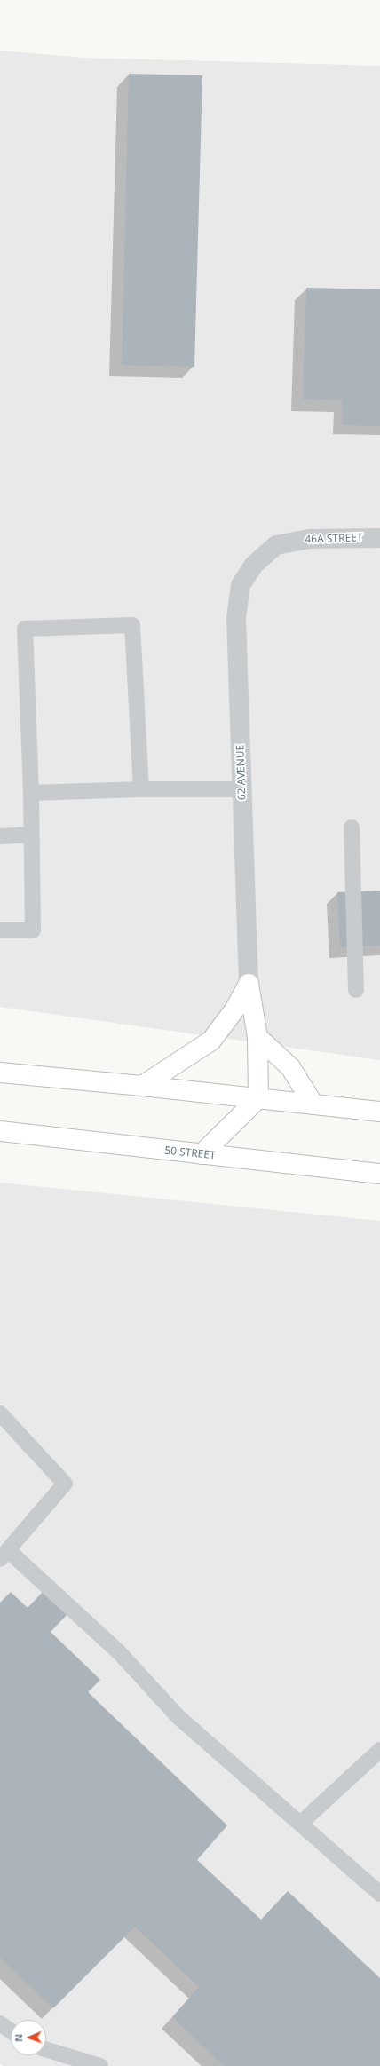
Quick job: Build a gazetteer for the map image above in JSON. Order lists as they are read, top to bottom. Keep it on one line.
{"streets":{"main road":["50 STREET"],"street":["46A STREET","62 AVENUE"]},"crossings":[["46A STREET","62 AVENUE"]],"north":"left"}
